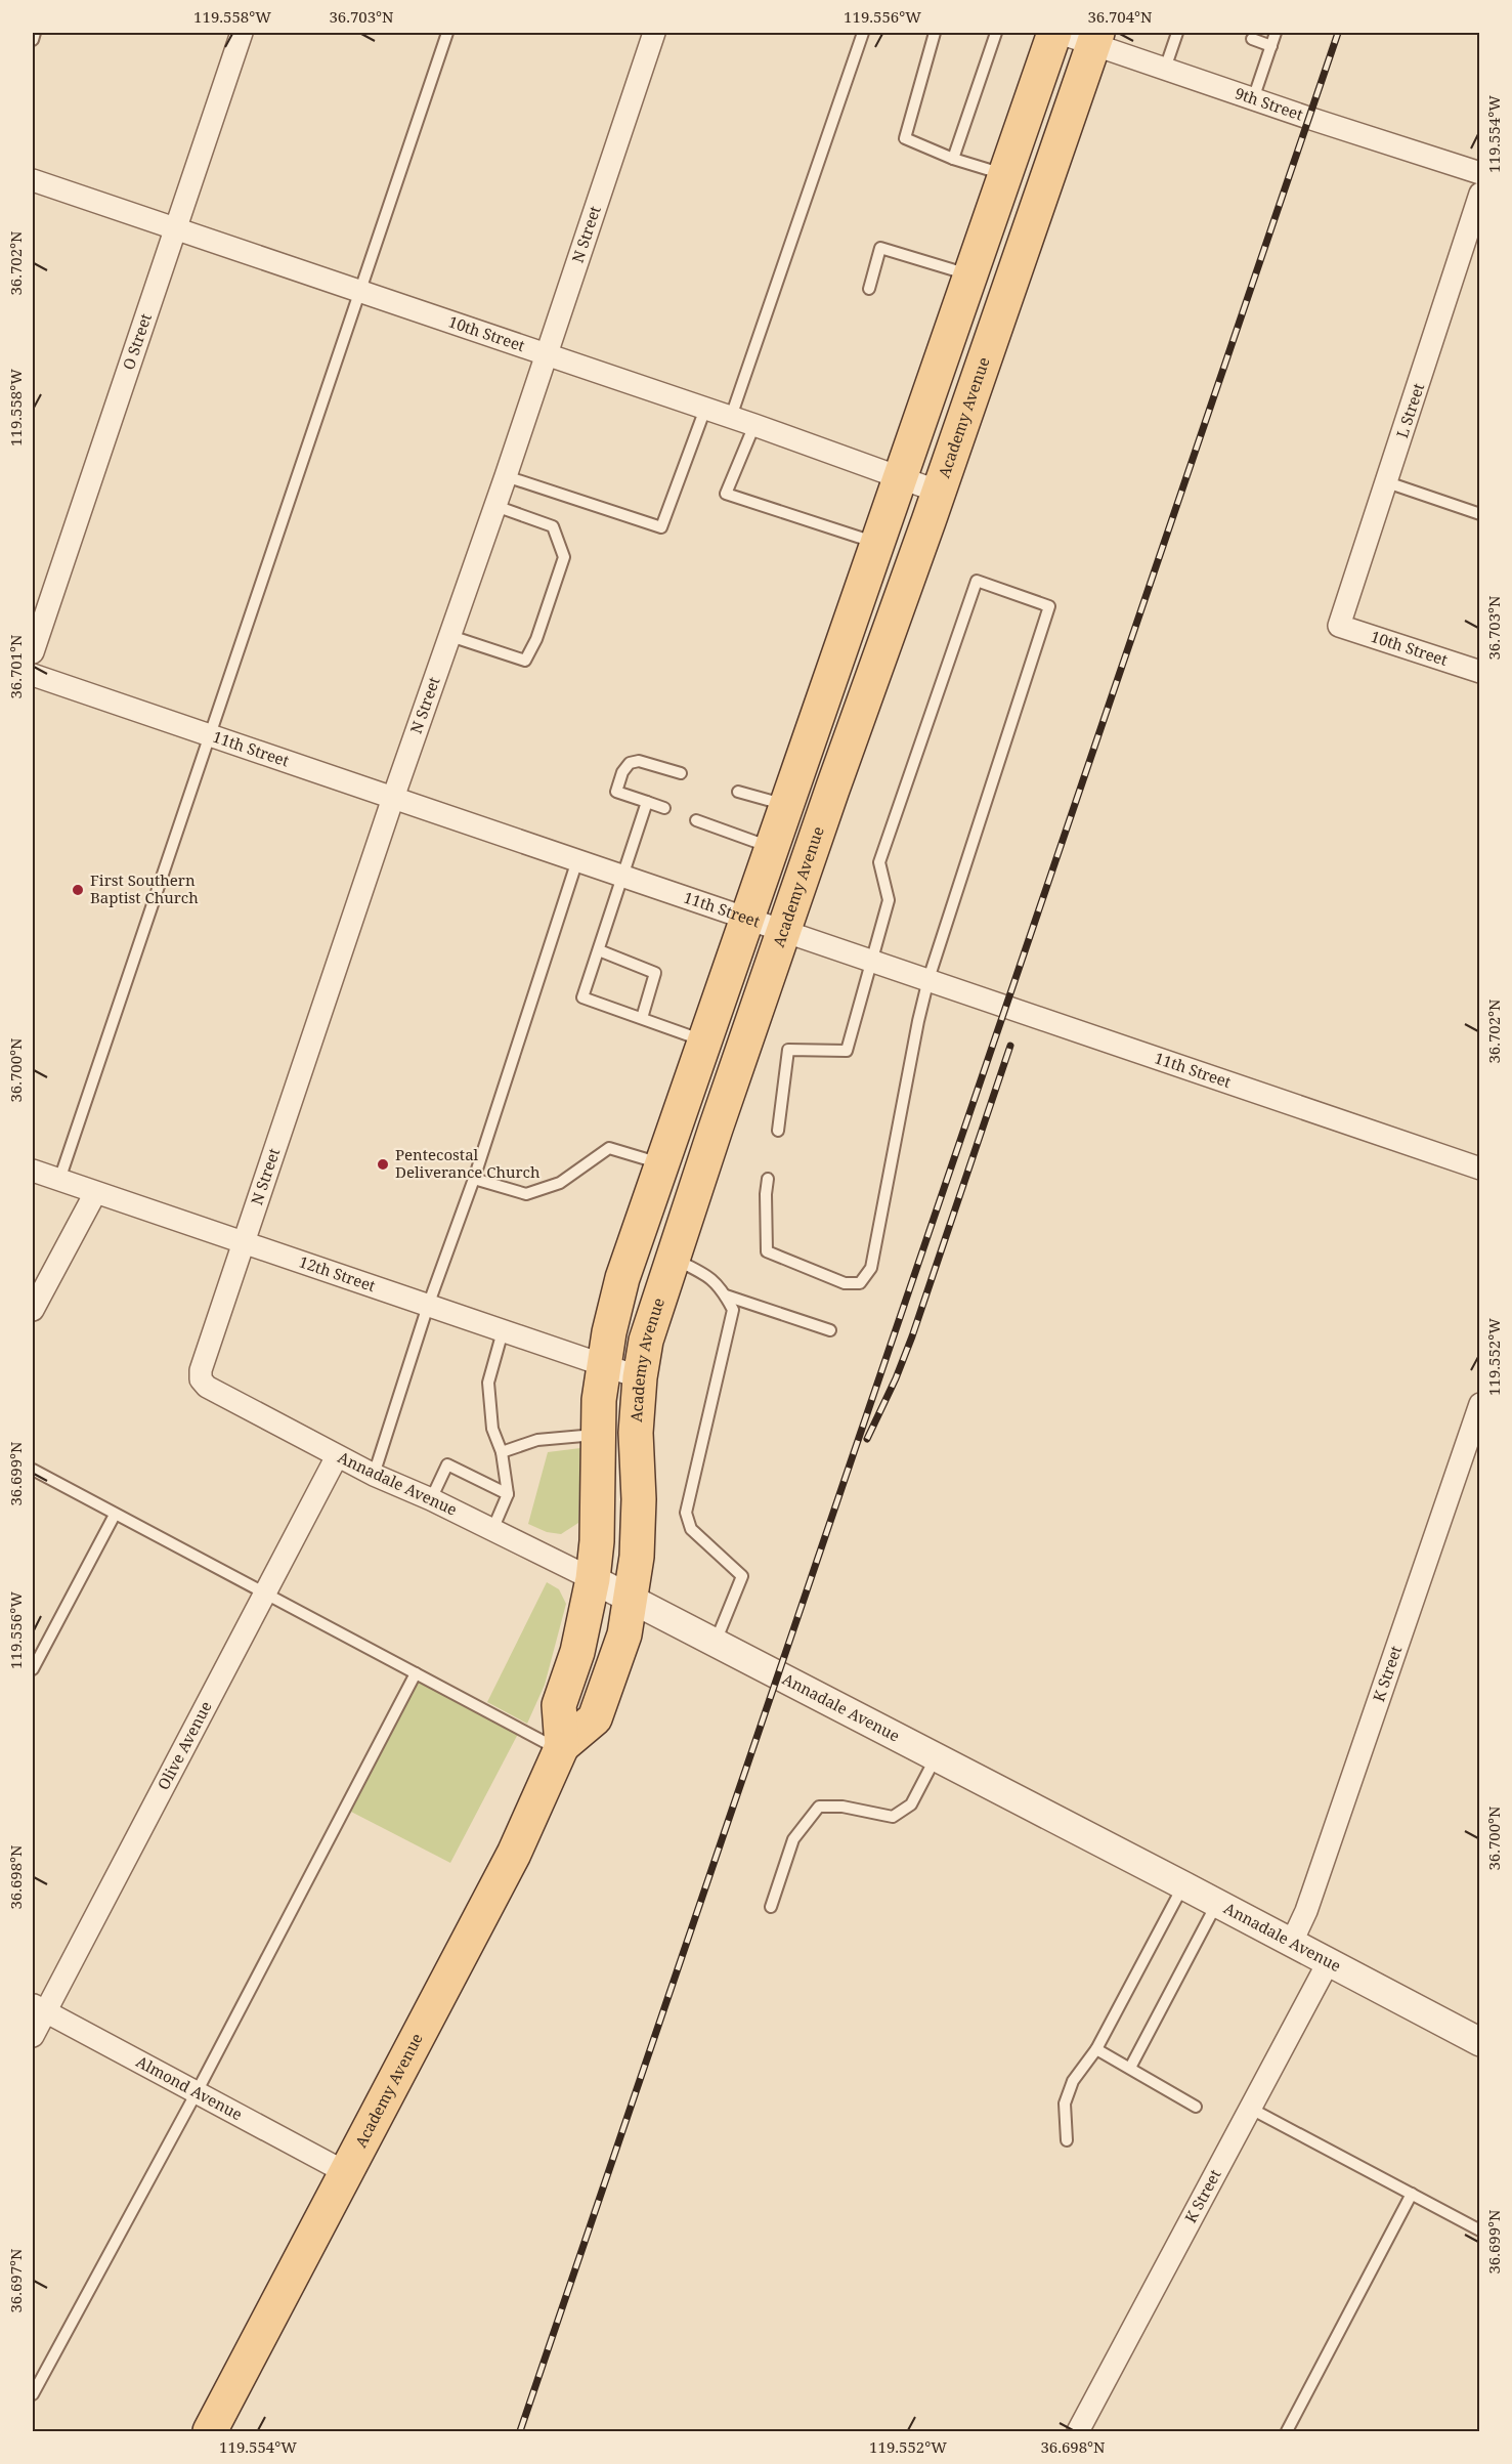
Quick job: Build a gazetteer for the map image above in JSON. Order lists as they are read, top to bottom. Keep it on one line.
{"streets":{"main road":["Academy Avenue"],"street":["9th Street","N Street","10th Street","O Street","L Street","11th Street","12th Street","Annadale Avenue","K Street","Olive Avenue","Almond Avenue"]},"crossings":[["9th Street","Academy Avenue"],["N Street","10th Street"],["N Street","11th Street"],["N Street","12th Street"],["N Street","Annadale Avenue"],["10th Street","O Street"],["10th Street","L Street"],["10th Street","Academy Avenue"],["Academy Avenue","11th Street"],["Academy Avenue","12th Street"],["Academy Avenue","Annadale Avenue"],["Academy Avenue","Almond Avenue"],["Annadale Avenue","K Street"],["Annadale Avenue","Olive Avenue"],["Olive Avenue","Almond Avenue"]],"places":["First Southern Baptist Church","Pentecostal Deliverance Church"],"coordinates":["119.558°W","36.703°N","119.556°W","36.704°N","119.554°W","36.702°N","36.701°N","36.700°N","119.552°W","36.699°N","36.698°N","36.697°N"]}
